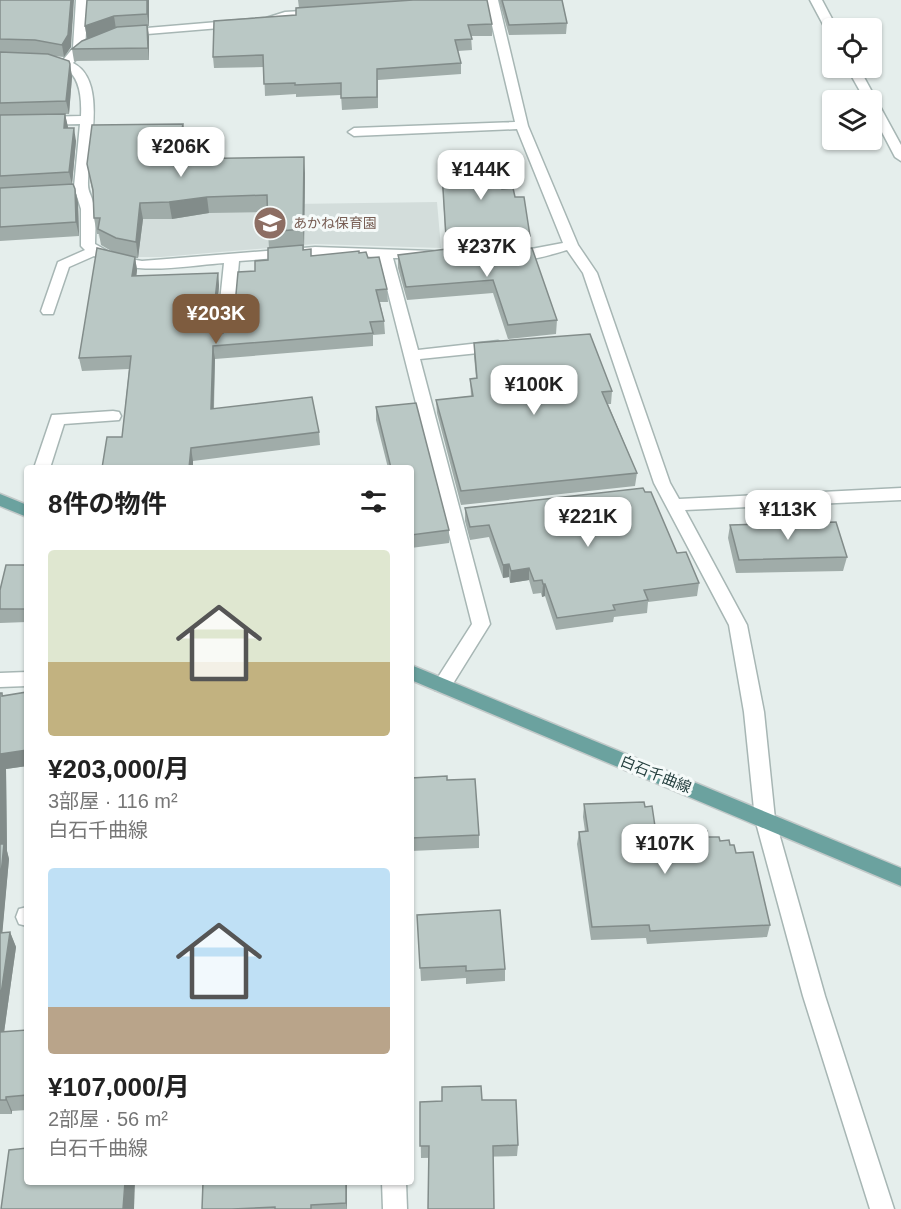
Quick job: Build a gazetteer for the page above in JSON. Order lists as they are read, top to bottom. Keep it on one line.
{"streets":{"main road":["白石千曲線"]},"places":{"school or university":["あかね保育園"]},"page":{"price":["¥206K","¥144K","¥237K","¥203K","¥100K","¥113K","¥221K","¥107K"],"heading":"8件の物件","list":[{"name":"¥203,000/月","note":"3部屋 · 116 m² · 白石千曲線"},{"name":"¥107,000/月","note":"2部屋 · 56 m² · 白石千曲線"}]}}
